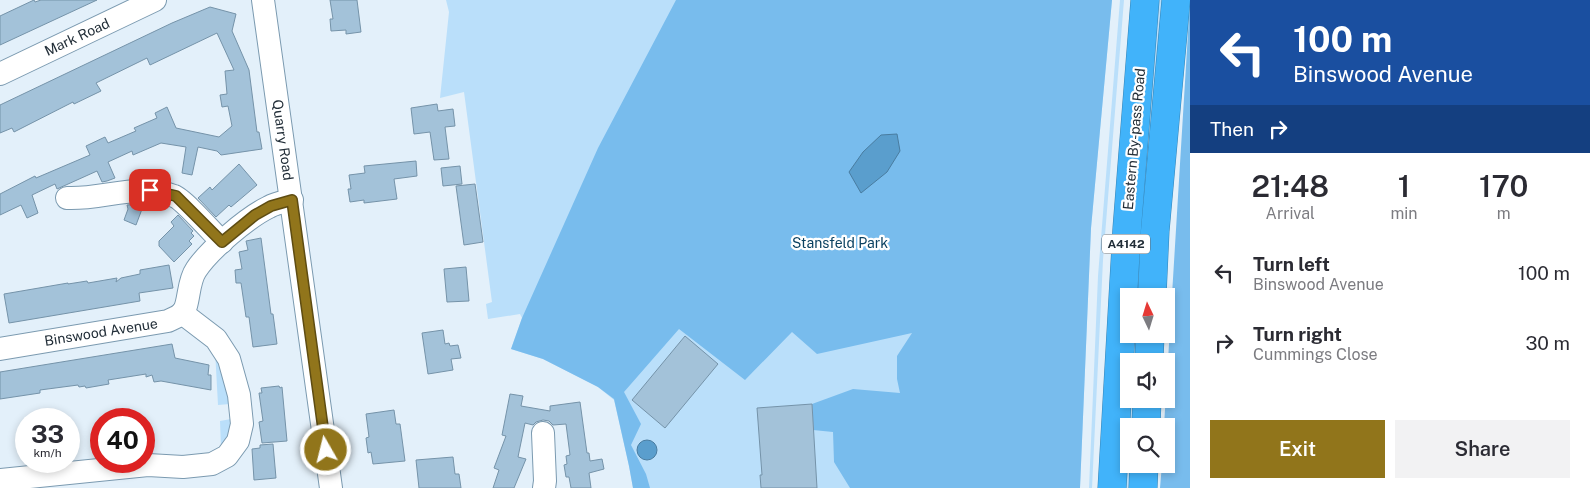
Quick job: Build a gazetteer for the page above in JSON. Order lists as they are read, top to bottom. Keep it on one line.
{"streets":{"highway":["Eastern By-pass Road","A4142"],"street":["Mark Road","Quarry Road","Binswood Avenue"]},"parks":["Stansfeld Park"],"north":"top","page":{"turn":["100 m","Binswood Avenue"],"then":"Then","eta":["21:48","Arrival","1","min","170","m"],"list":[{"name":"Turn left","note":"Binswood Avenue","value":"100 m"},{"name":"Turn right","note":"Cummings Close","value":"30 m"}],"speed":"33 km/h","limit":"40","buttons":["Exit","Share"]}}
